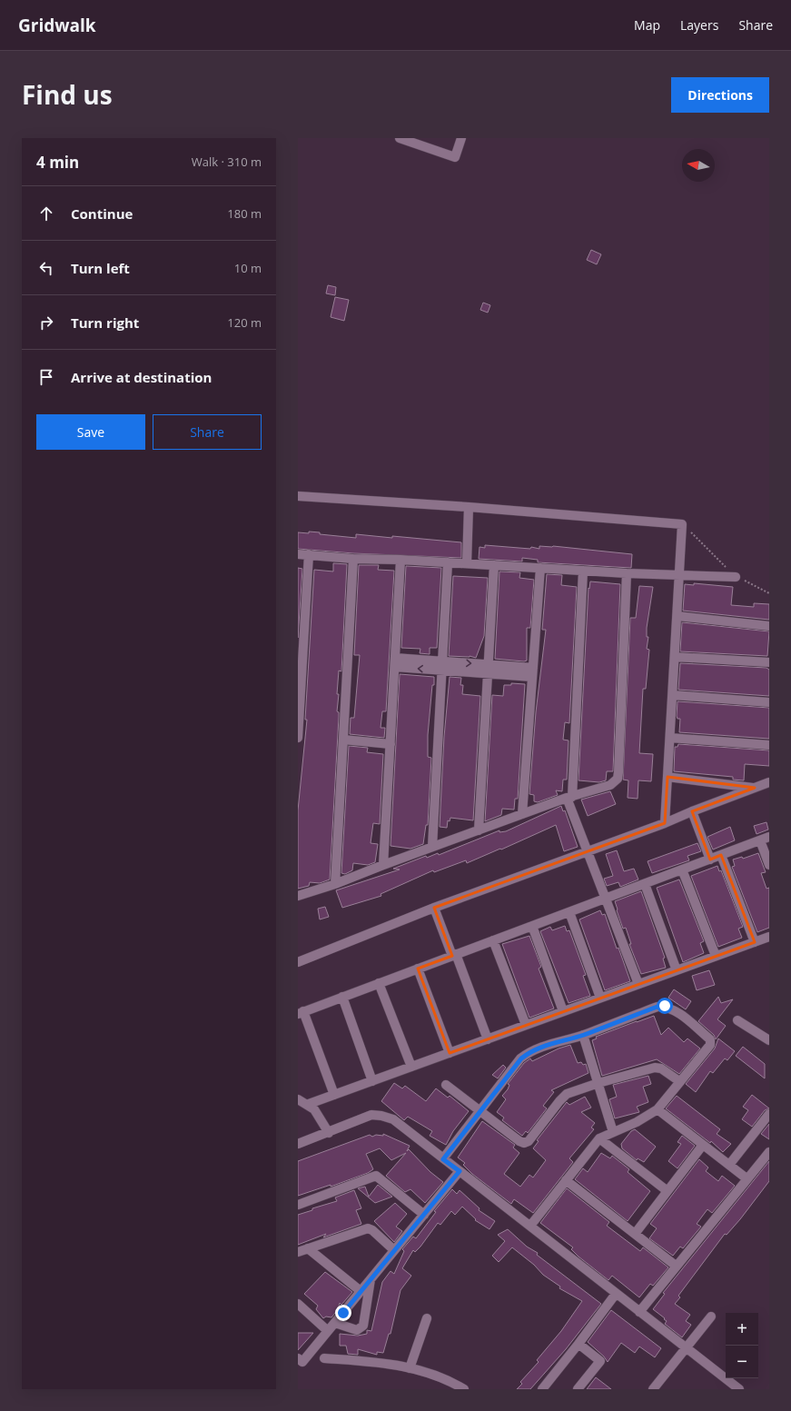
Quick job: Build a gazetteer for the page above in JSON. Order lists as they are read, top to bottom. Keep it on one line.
{"north":"left","page":{"header":"Gridwalk","nav":["Map","Layers","Share"],"title":"Find us","buttons":["Directions",["Save","Share"]],"heading":["4 min","Walk · 310 m"],"list":[["Continue","180 m"],["Turn left","10 m"],["Turn right","120 m"],"Arrive at destination"],"map_buttons":["+","−"]}}
